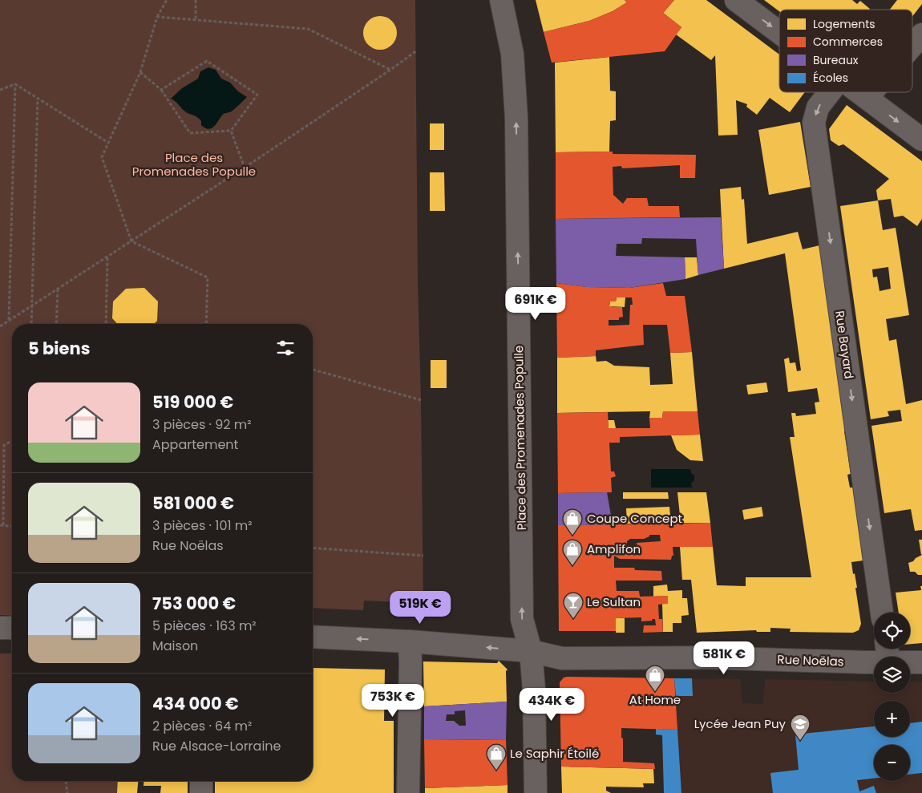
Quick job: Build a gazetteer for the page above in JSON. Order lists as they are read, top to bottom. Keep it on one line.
{"streets":{"street":["Rue Bayard","Place des Promenades Populle","Rue Noëlas"]},"crossings":[["Place des Promenades Populle","Rue Noëlas"]],"one_way":["Rue Bayard","Place des Promenades Populle"],"parks":["Place des Promenades Populle"],"places":{"shop":["Coupe Concept","Amplifon","At Home","Le Saphir Étoilé"],"bar":["Le Sultan"],"school or university":["Lycée Jean Puy"]},"legend":["Logements","Commerces","Bureaux","Écoles"],"page":{"price":["691K €","519K €","581K €","753K €","434K €"],"heading":"5 biens","list":[{"name":"519 000 €","note":"3 pièces · 92 m² · Appartement"},{"name":"581 000 €","note":"3 pièces · 101 m² · Rue Noëlas"},{"name":"753 000 €","note":"5 pièces · 163 m² · Maison"},{"name":"434 000 €","note":"2 pièces · 64 m² · Rue Alsace-Lorraine"}],"map_buttons":["+","−"]}}
